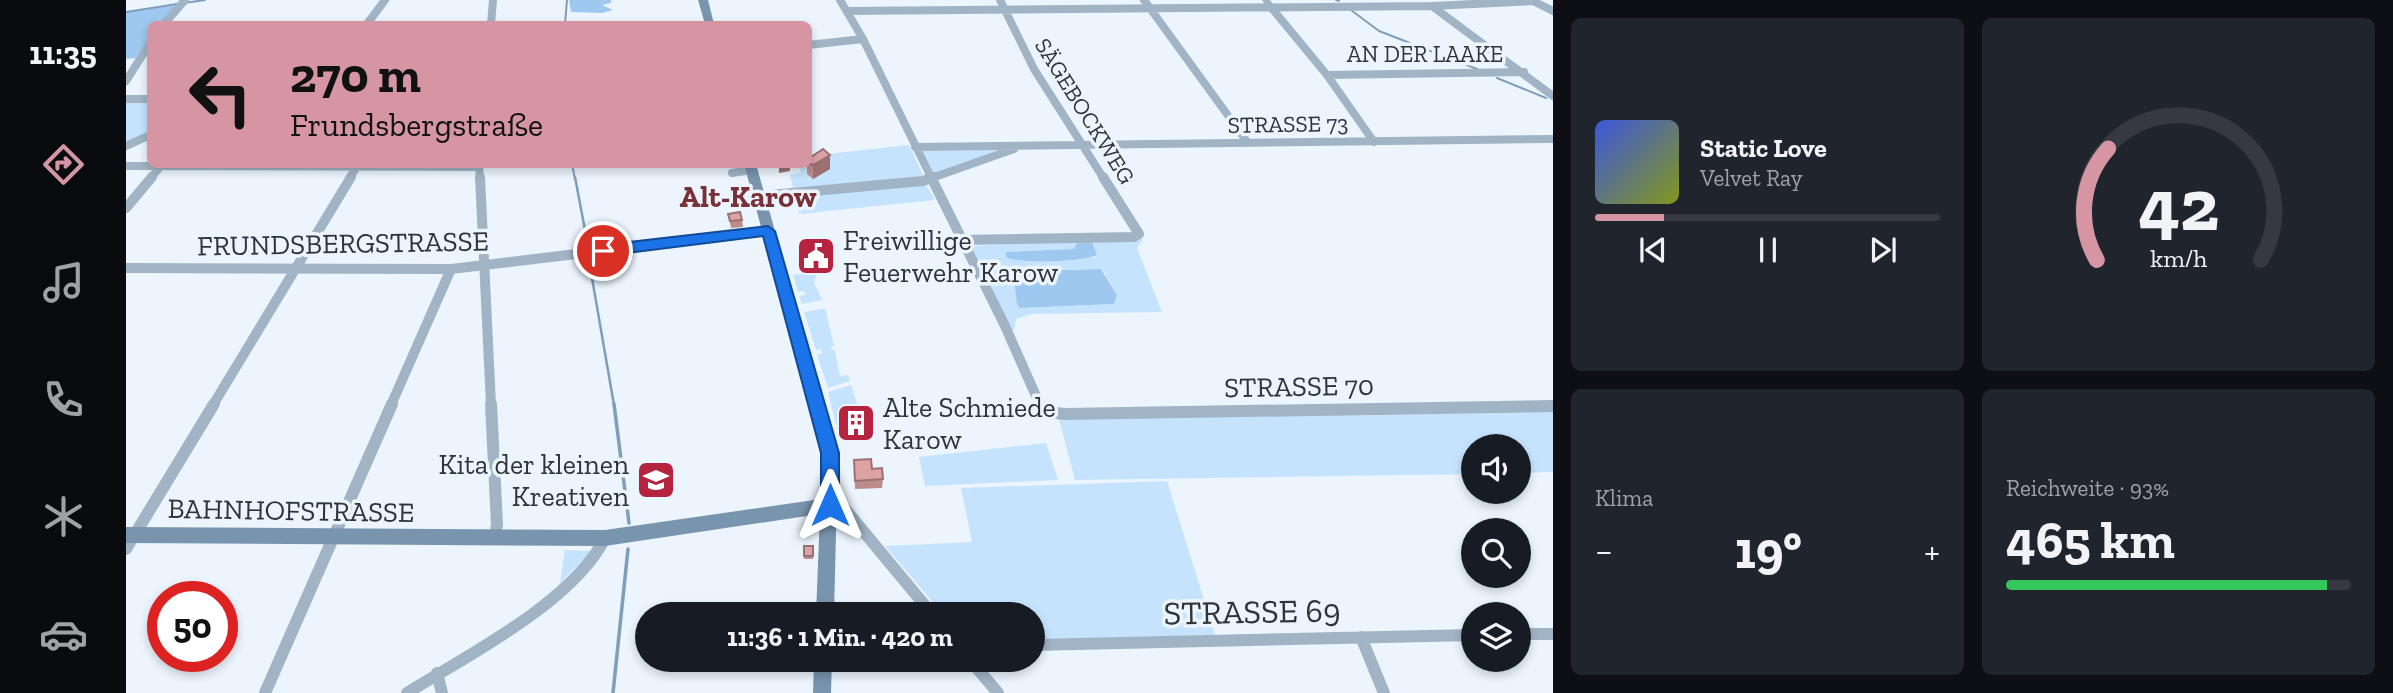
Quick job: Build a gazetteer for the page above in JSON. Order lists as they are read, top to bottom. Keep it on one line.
{"streets":{"main road":["BAHNHOFSTRASSE"],"street":["AN DER LAAKE","SÄGEBOCKWEG","STRASSE 73","FRUNDSBERGSTRASSE","STRASSE 70","STRASSE 69"]},"crossings":[["SÄGEBOCKWEG","STRASSE 73"],["SÄGEBOCKWEG","STRASSE 70"]],"districts":["Alt-Karow"],"places":{"public building":["Freiwillige Feuerwehr Karow"],"building":["Alte Schmiede Karow"],"school or university":["Kita der kleinen Kreativen"]},"page":{"tabs":"11:35","turn":["270 m","Frundsbergstraße"],"song":["Static Love","Velvet Ray"],"tile":["Klima",["Reichweite · 93%","465 km"]],"heat":["−","19°","+"],"limit":"50","trip":"11:36 · 1 Min. · 420 m","gauge":["42","km/h"]}}
